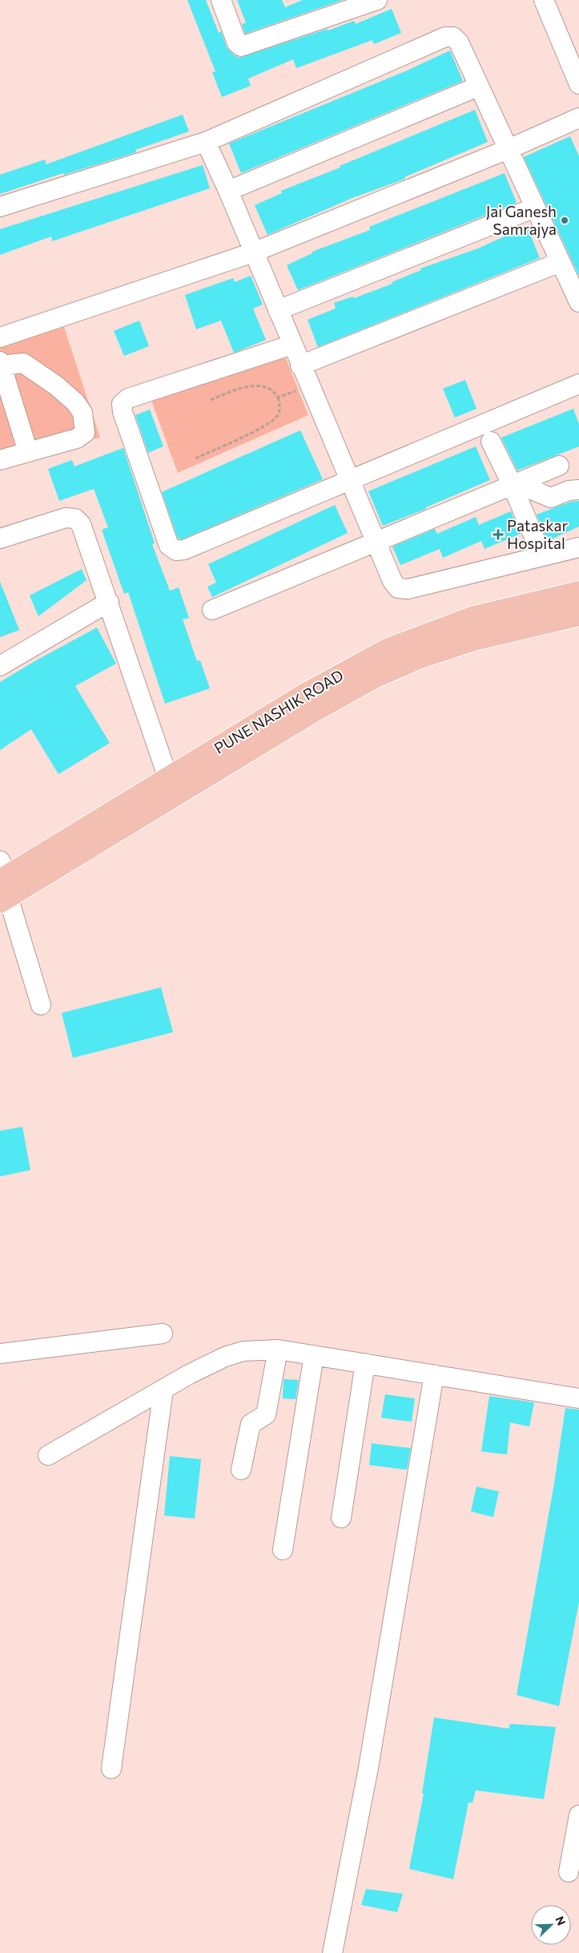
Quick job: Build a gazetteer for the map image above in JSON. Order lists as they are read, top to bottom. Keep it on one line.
{"streets":{"highway":["PUNE NASHIK ROAD"]},"places":{"other":["Jai Ganesh Samrajya"],"health":["Pataskar Hospital"]},"north":"top right"}
